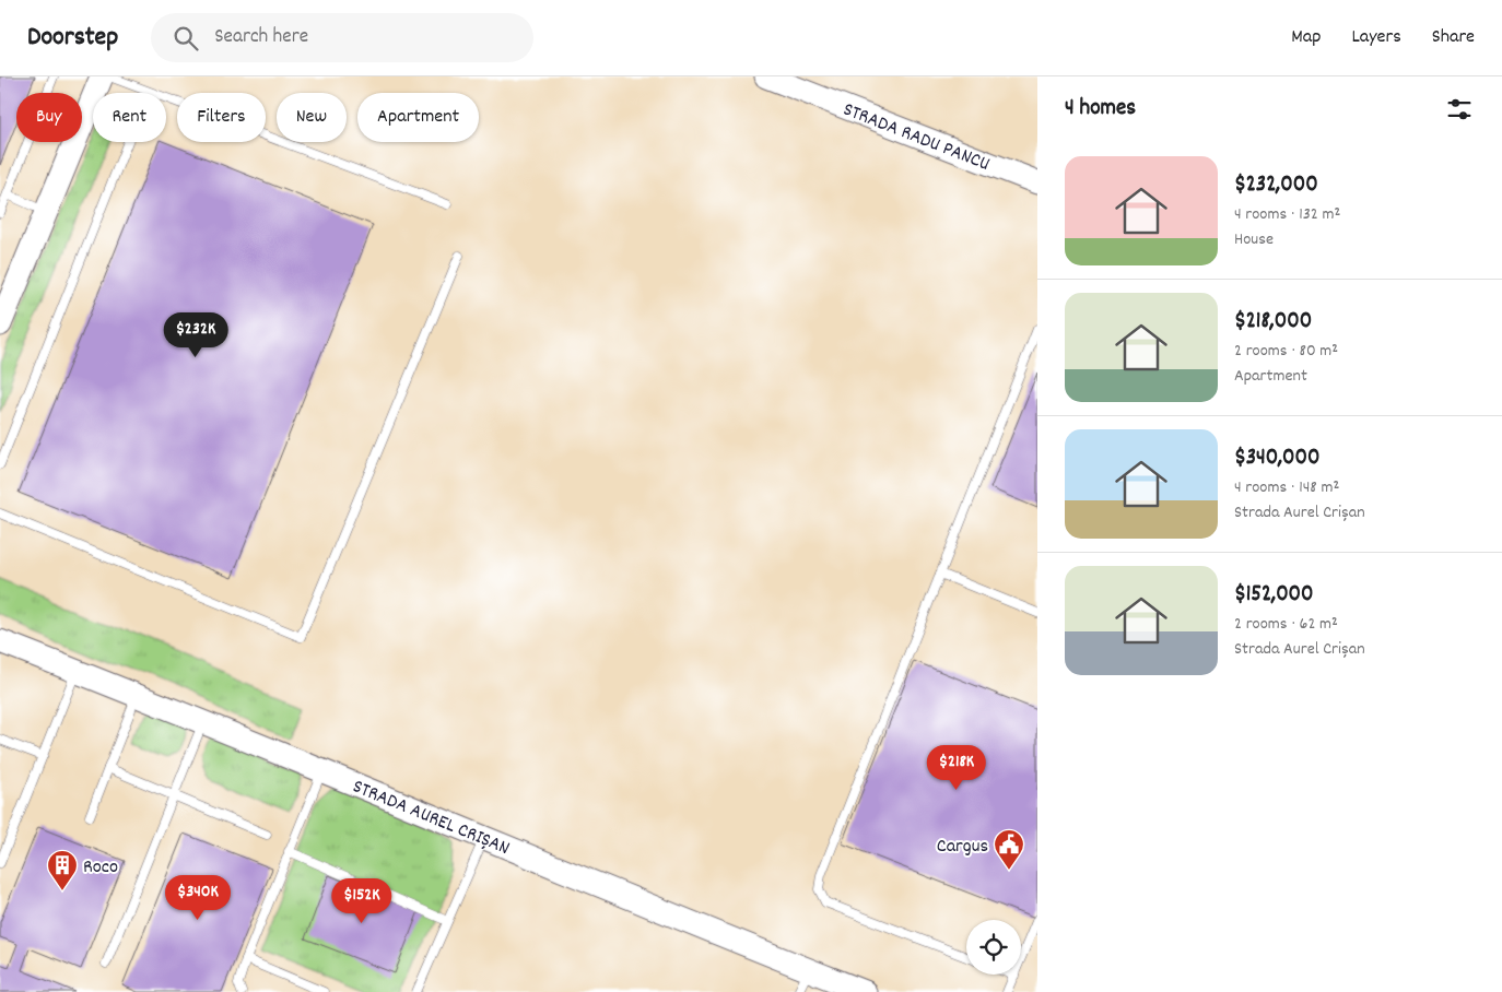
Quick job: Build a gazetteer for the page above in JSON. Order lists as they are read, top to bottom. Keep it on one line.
{"streets":{"main road":["STRADA RADU PANCU","STRADA AUREL CRIȘAN"]},"places":{"public building":["Cargus"],"building":["Roco"]},"page":{"header":"Doorstep","search":"Search here","nav":["Map","Layers","Share"],"heading":"4 homes","chip":["Buy","Rent","Filters","New","Apartment"],"list":[{"name":"$232,000","note":"4 rooms · 132 m² · House"},{"name":"$218,000","note":"2 rooms · 80 m² · Apartment"},{"name":"$340,000","note":"4 rooms · 148 m² · Strada Aurel Crișan"},{"name":"$152,000","note":"2 rooms · 62 m² · Strada Aurel Crișan"}],"price":["$232K","$218K","$340K","$152K"]}}
